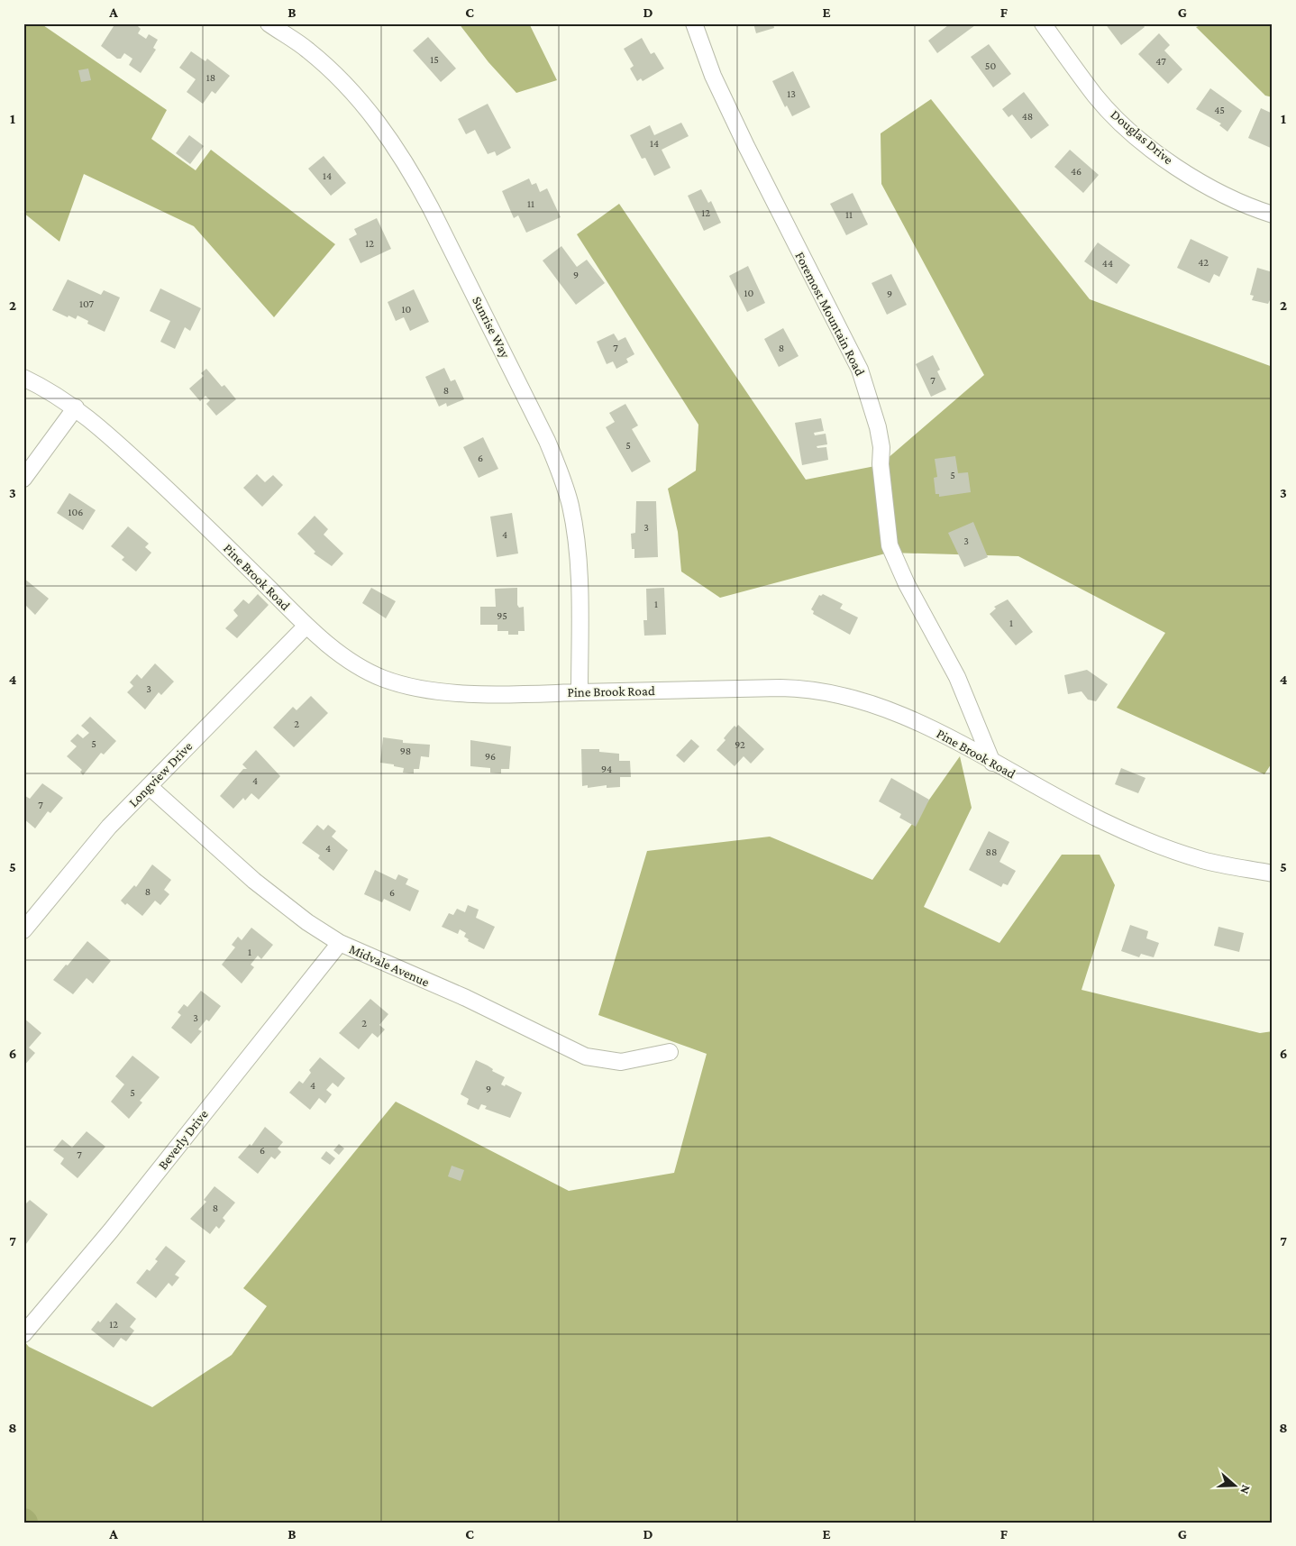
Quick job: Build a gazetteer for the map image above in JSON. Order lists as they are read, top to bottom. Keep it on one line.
{"streets":{"street":["Douglas Drive","Foremost Mountain Road","Sunrise Way","Pine Brook Road","Longview Drive","Midvale Avenue","Beverly Drive"]},"crossings":[["Foremost Mountain Road","Pine Brook Road"],["Sunrise Way","Pine Brook Road"],["Pine Brook Road","Longview Drive"],["Longview Drive","Midvale Avenue"],["Midvale Avenue","Beverly Drive"]],"house_numbers":["15","47","50","18","13","45","48","14","46","14","11","12","11","12","42","44","9","10","9","107","10","7","8","7","8","5","6","5","106","3","4","3","1","95","1","3","2","5","92","98","96","94","4","7","4","88","8","6","1","3","2","4","9","5","6","7","8","12"],"north":"right","grid":{"columns":["A","B","C","D","E","F","G"],"rows":["1","2","3","4","5","6","7","8"]}}
